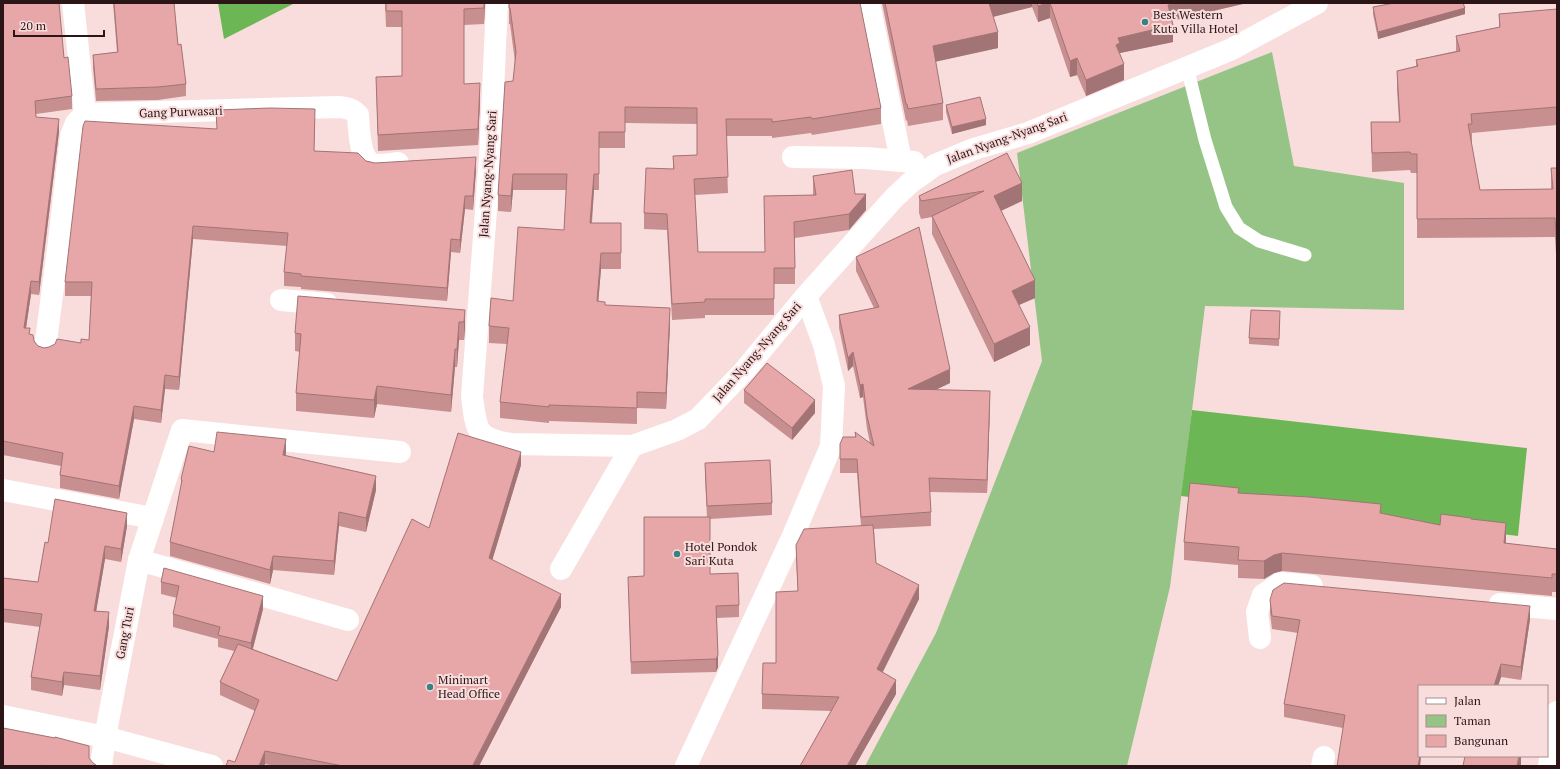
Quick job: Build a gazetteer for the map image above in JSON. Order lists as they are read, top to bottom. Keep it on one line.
{"streets":{"street":["Gang Purwasari","Jalan Nyang-Nyang Sari","Gang Turi"]},"places":["Best Western Kuta Villa Hotel","Hotel Pondok Sari Kuta","Minimart Head Office"],"legend":["Jalan","Taman","Bangunan"],"scale_bar":"20 m"}
